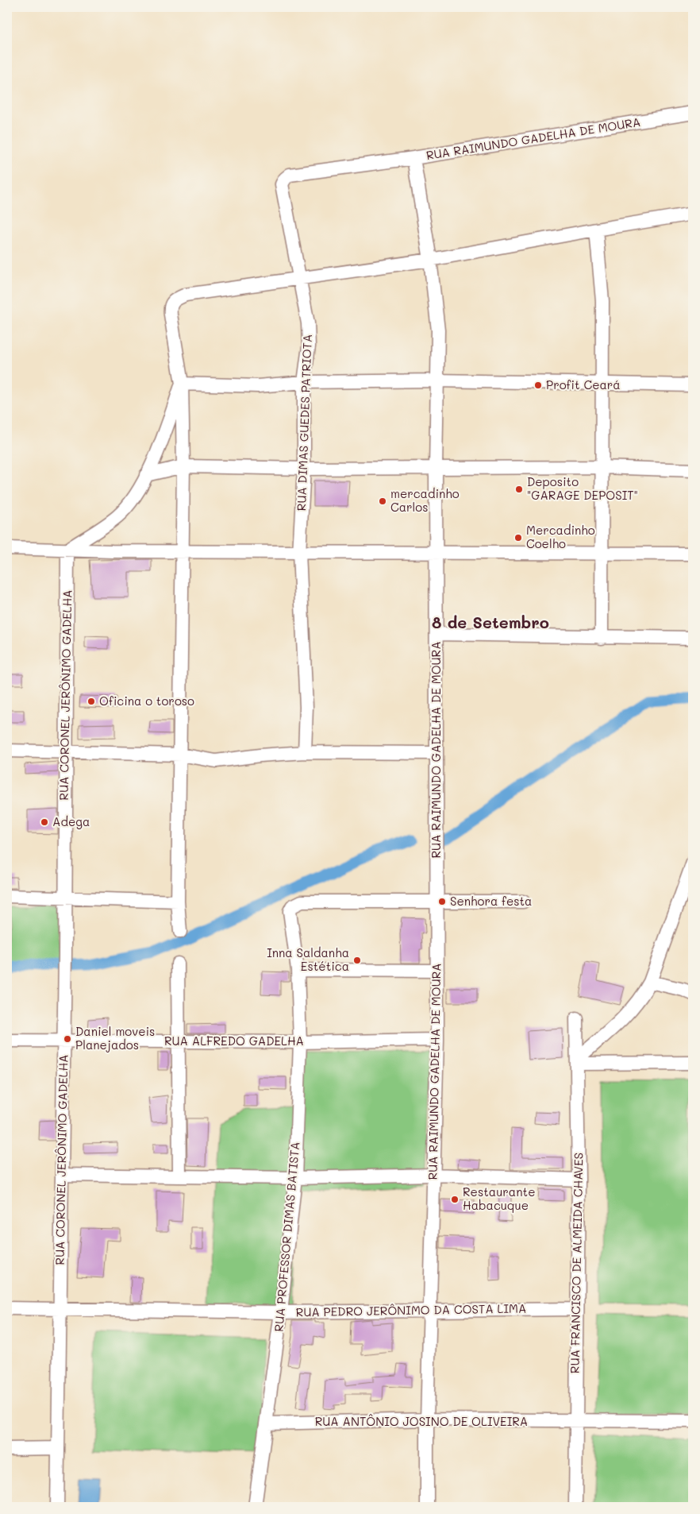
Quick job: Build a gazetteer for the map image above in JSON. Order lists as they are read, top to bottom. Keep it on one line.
{"streets":{"street":["RUA RAIMUNDO GADELHA DE MOURA","RUA DIMAS GUEDES PATRIOTA","RUA CORONEL JERÔNIMO GADELHA","RUA ALFREDO GADELHA","RUA PROFESSOR DIMAS BATISTA","RUA FRANCISCO DE ALMEIDA CHAVES","RUA PEDRO JERÔNIMO DA COSTA LIMA","RUA ANTÔNIO JOSINO DE OLIVEIRA"]},"crossings":[["RUA RAIMUNDO GADELHA DE MOURA","RUA DIMAS GUEDES PATRIOTA"],["RUA RAIMUNDO GADELHA DE MOURA","RUA ALFREDO GADELHA"],["RUA RAIMUNDO GADELHA DE MOURA","RUA PROFESSOR DIMAS BATISTA"],["RUA RAIMUNDO GADELHA DE MOURA","RUA PEDRO JERÔNIMO DA COSTA LIMA"],["RUA RAIMUNDO GADELHA DE MOURA","RUA ANTÔNIO JOSINO DE OLIVEIRA"],["RUA CORONEL JERÔNIMO GADELHA","RUA ALFREDO GADELHA"],["RUA CORONEL JERÔNIMO GADELHA","RUA PEDRO JERÔNIMO DA COSTA LIMA"],["RUA ALFREDO GADELHA","RUA PROFESSOR DIMAS BATISTA"],["RUA PROFESSOR DIMAS BATISTA","RUA PEDRO JERÔNIMO DA COSTA LIMA"],["RUA PROFESSOR DIMAS BATISTA","RUA ANTÔNIO JOSINO DE OLIVEIRA"],["RUA FRANCISCO DE ALMEIDA CHAVES","RUA PEDRO JERÔNIMO DA COSTA LIMA"],["RUA FRANCISCO DE ALMEIDA CHAVES","RUA ANTÔNIO JOSINO DE OLIVEIRA"]],"districts":["8 de Setembro"],"places":["Profit Ceará","Deposito \"GARAGE DEPOSIT\"","mercadinho Carlos","Mercadinho Coelho","Oficina o toroso","Adega","Senhora festa","Inna Saldanha Estética","Daniel moveis Planejados","Restaurante Habacuque"]}
